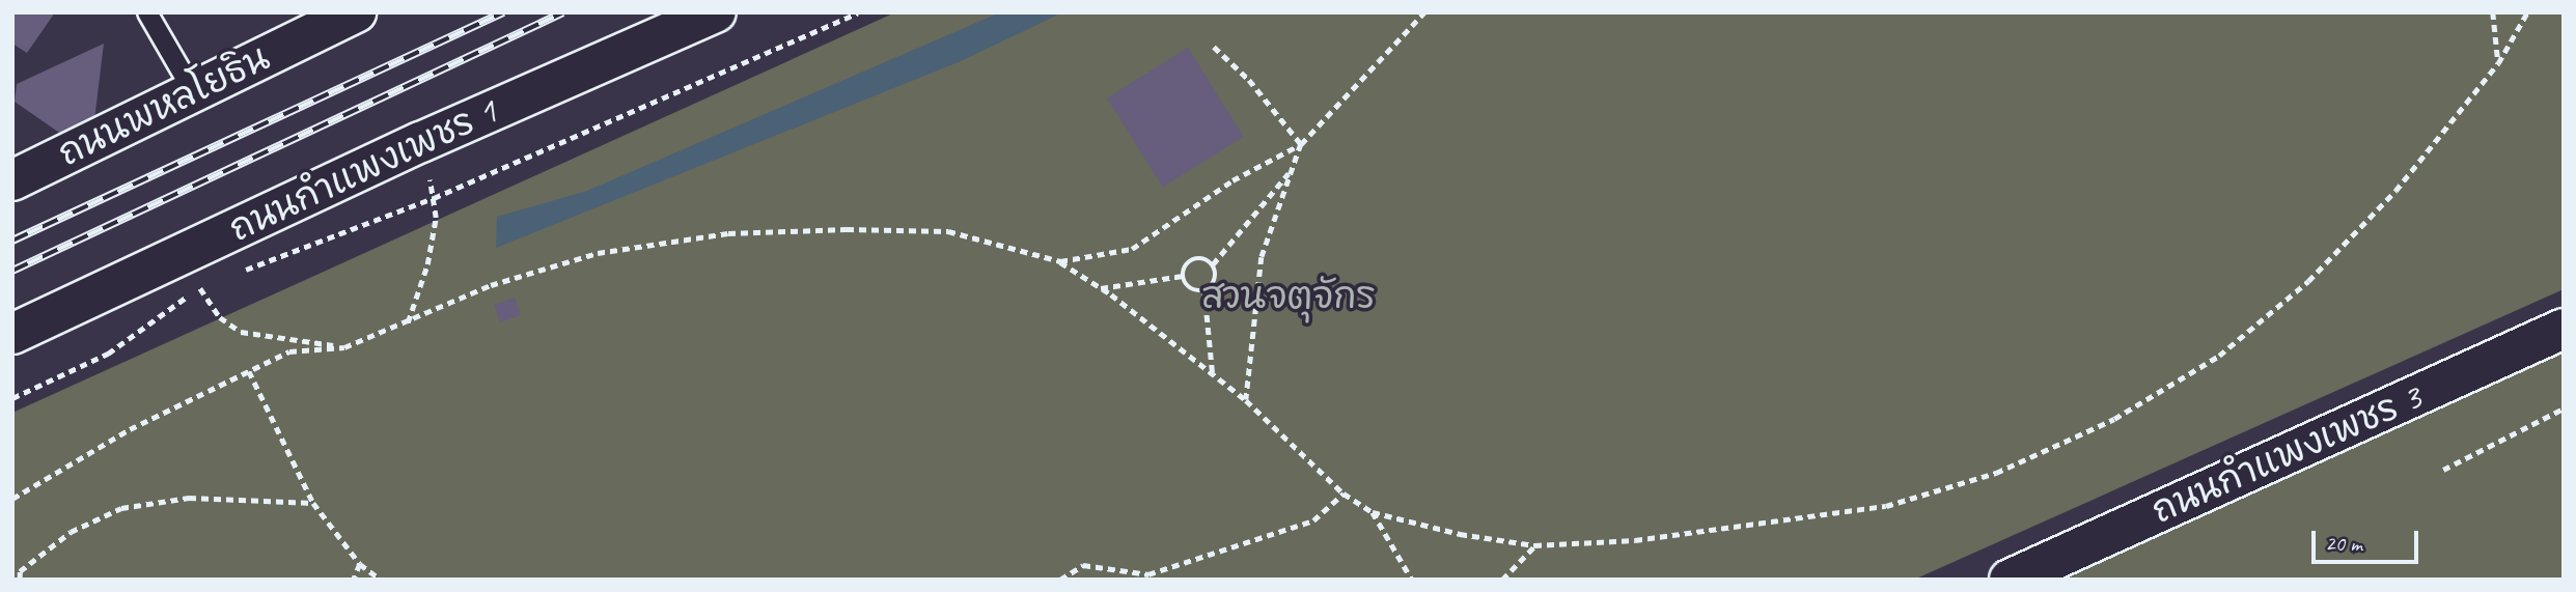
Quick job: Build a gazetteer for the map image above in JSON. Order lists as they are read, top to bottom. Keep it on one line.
{"streets":{"main road":["ถนนพหลโยธิน","ถนนกำแพงเพชร 1","ถนนกำแพงเพชร 3"]},"parks":["สวนจตุจักร"],"scale_bar":"20 m"}
